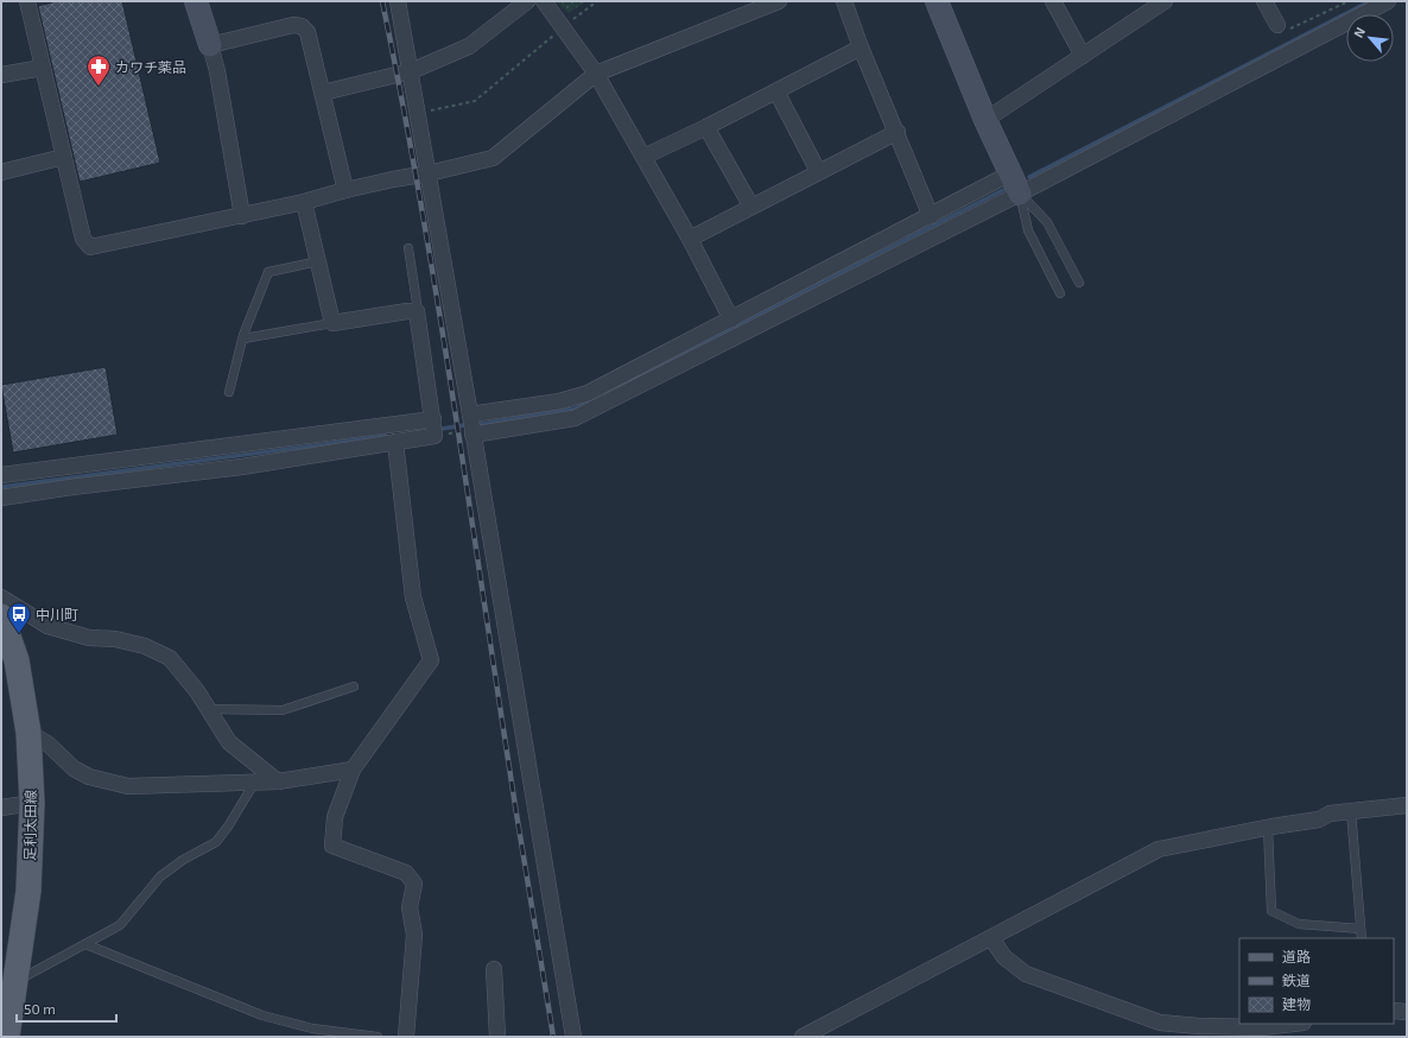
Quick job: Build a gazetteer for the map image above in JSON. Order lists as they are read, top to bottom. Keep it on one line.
{"streets":{"main road":["足利太田線"]},"places":{"pharmacy":["カワチ薬品"],"bus stop":["中川町"]},"legend":["道路","鉄道","建物"],"scale_bar":"50 m","north":"top left"}
